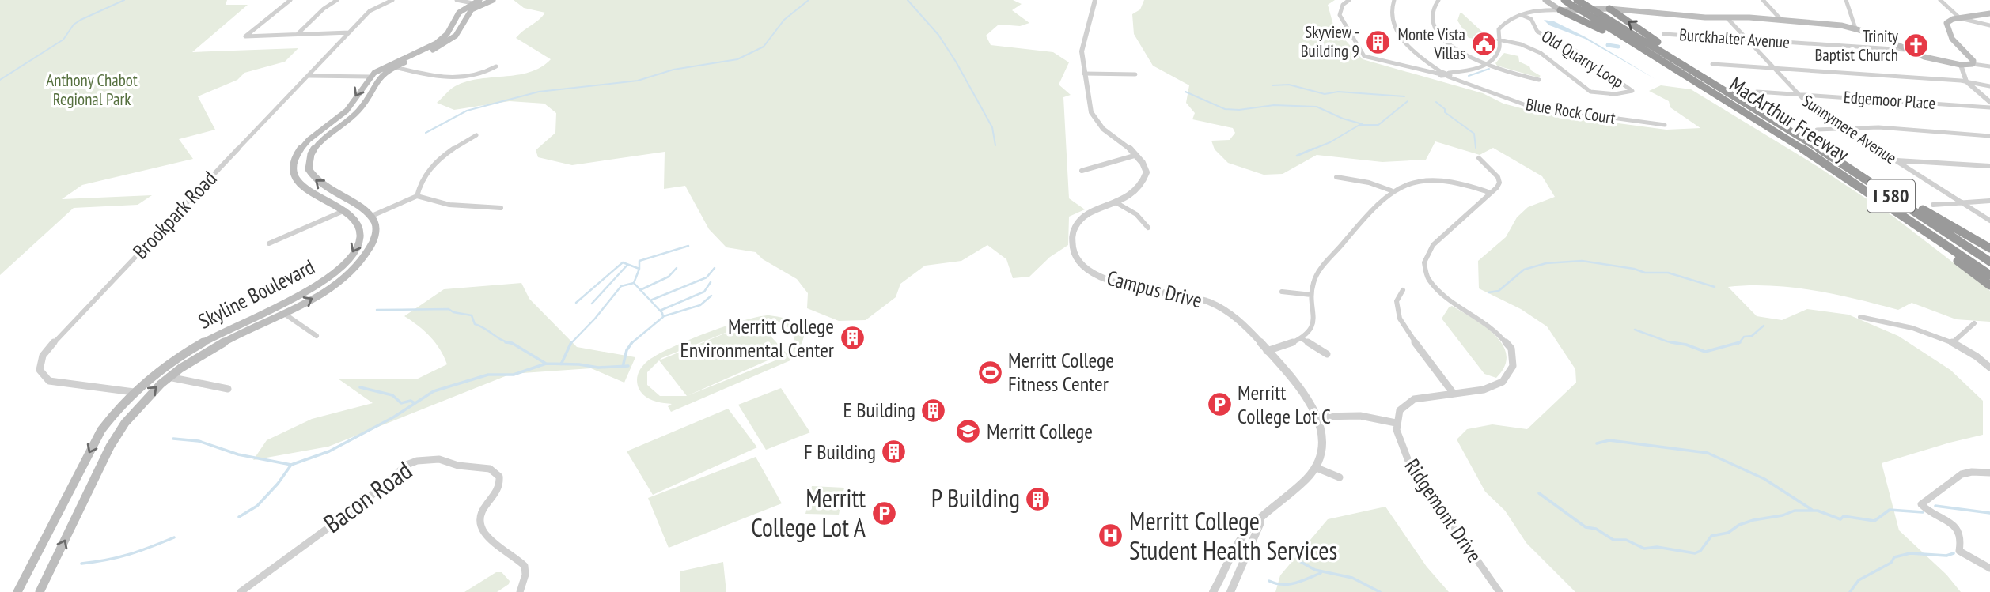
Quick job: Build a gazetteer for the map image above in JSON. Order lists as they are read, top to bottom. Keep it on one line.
{"streets":{"highway":["MacArthur Freeway","I 580"],"main road":["Skyline Boulevard"],"street":["Burckhalter Avenue","Old Quarry Loop","Edgemoor Place","Blue Rock Court","Sunnymere Avenue","Brookpark Road","Campus Drive","Bacon Road","Ridgemont Drive"]},"crossings":[["Burckhalter Avenue","Sunnymere Avenue"],["Edgemoor Place","Sunnymere Avenue"],["Brookpark Road","Skyline Boulevard"]],"parks":["Anthony Chabot Regional Park"],"places":{"building":["Skyview - Building 9","Merritt College Environmental Center","E Building","F Building","P Building"],"public building":["Monte Vista Villas"],"church":["Trinity Baptist Church"],"sports":["Merritt College Fitness Center"],"parking":["Merritt College Lot C","Merritt College Lot A"],"school or university":["Merritt College"],"hospital":["Merritt College Student Health Services"]}}
